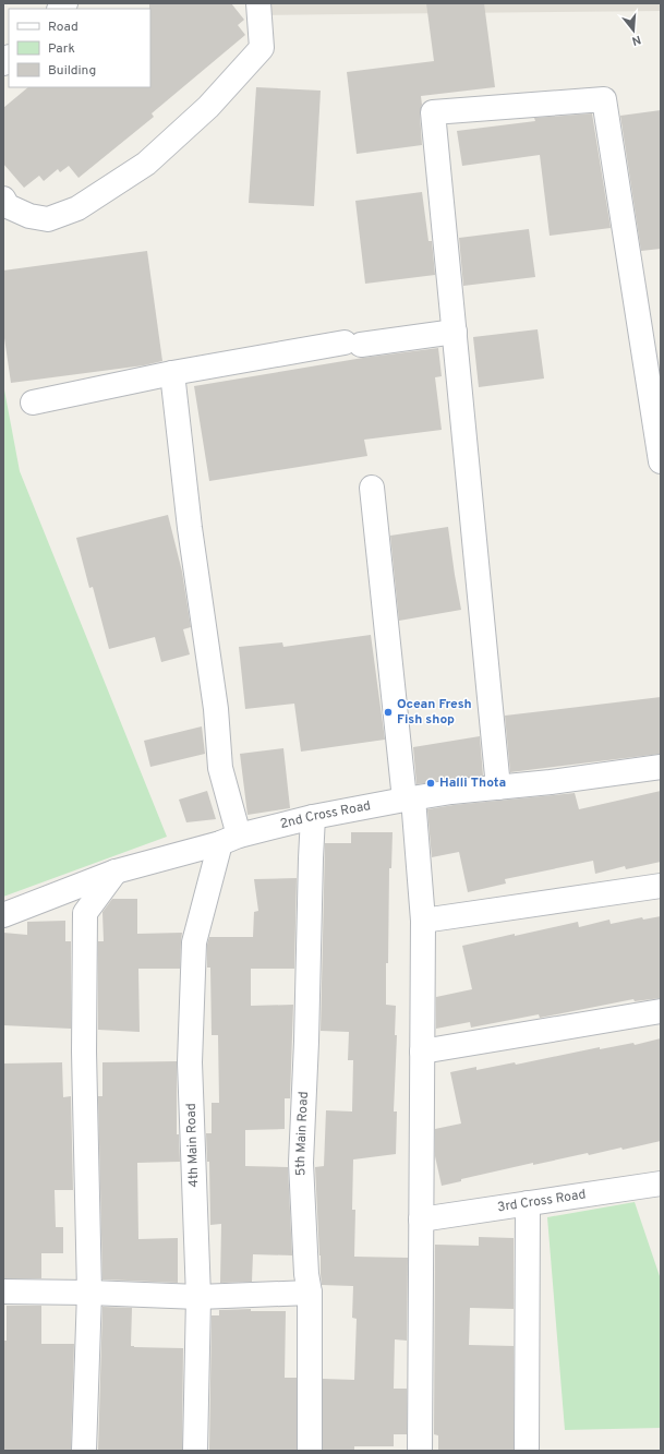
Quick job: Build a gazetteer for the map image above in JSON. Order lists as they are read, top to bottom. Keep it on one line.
{"streets":{"street":["2nd Cross Road","5th Main Road","4th Main Road","3rd Cross Road"]},"crossings":[["2nd Cross Road","5th Main Road"],["2nd Cross Road","4th Main Road"]],"places":["Ocean Fresh Fish shop","Halli Thota"],"legend":["Road","Park","Building"],"north":"bottom"}
